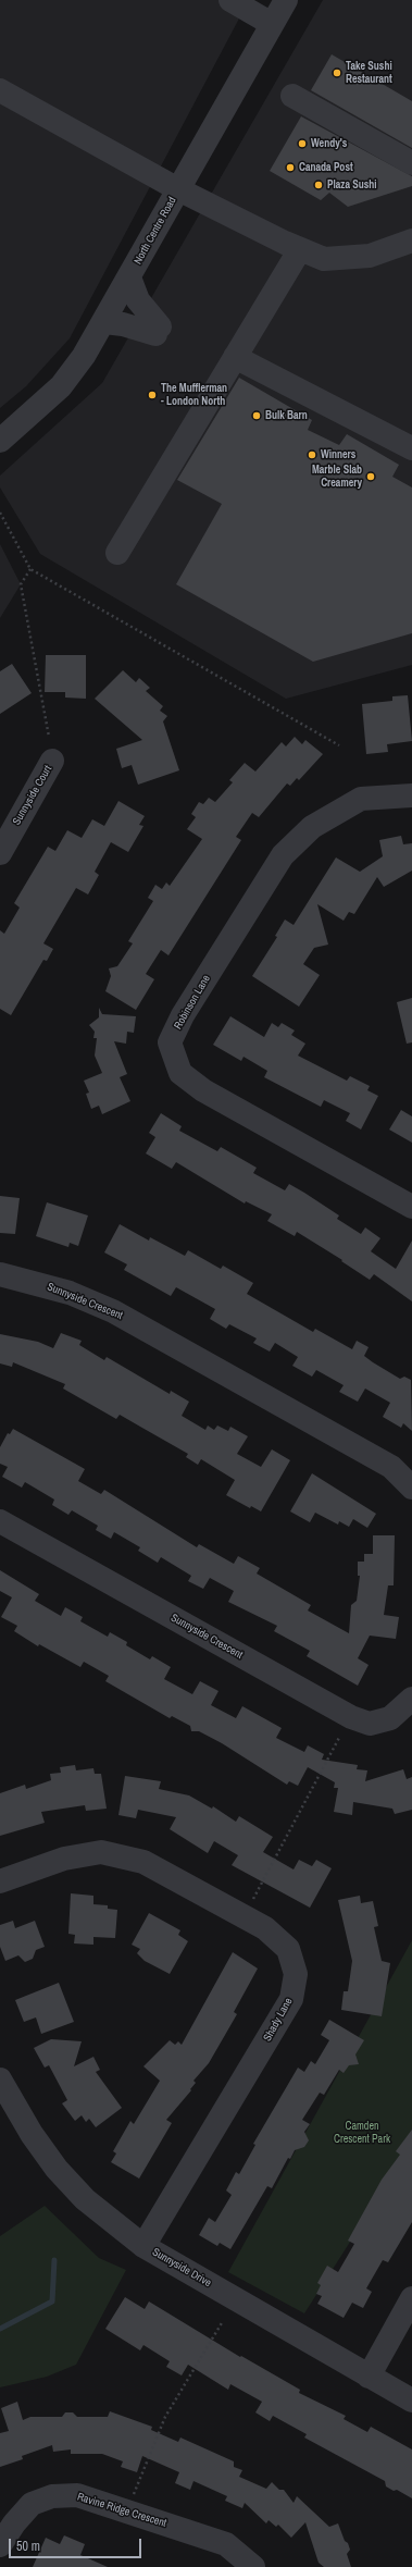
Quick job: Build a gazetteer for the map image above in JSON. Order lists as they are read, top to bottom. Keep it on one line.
{"streets":{"street":["North Centre Road","Sunnyside Court","Robinson Lane","Sunnyside Crescent","Shady Lane","Sunnyside Drive","Ravine Ridge Crescent"]},"crossings":[["Shady Lane","Sunnyside Drive"]],"parks":["Camden Crescent Park"],"places":["Take Sushi Restaurant","Wendy's","Canada Post","Plaza Sushi","The Mufflerman - London North","Bulk Barn","Winners","Marble Slab Creamery"],"scale_bar":"50 m"}
